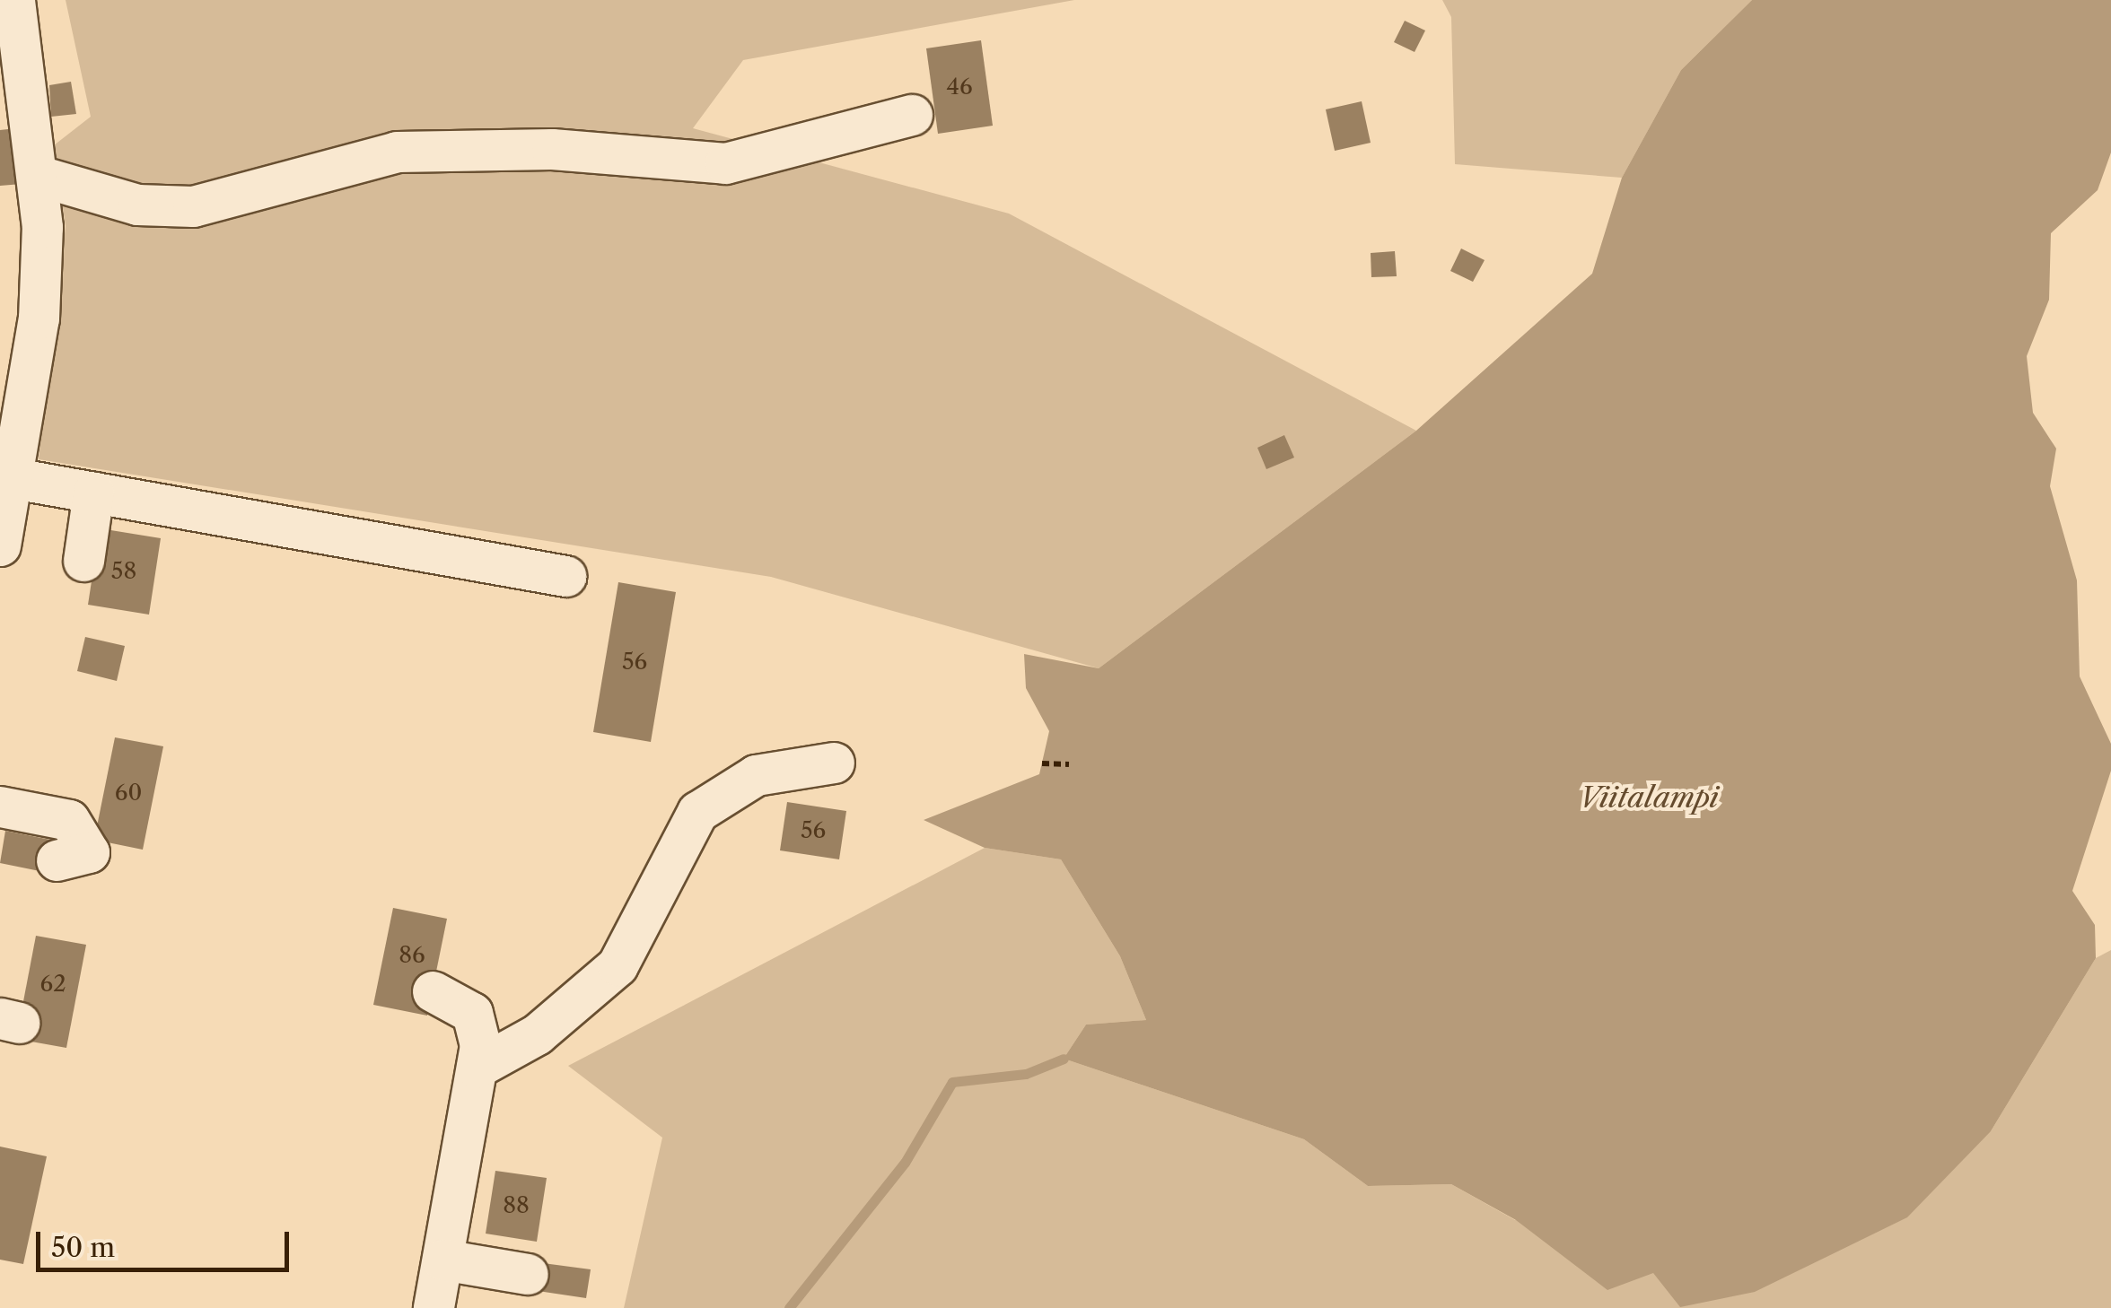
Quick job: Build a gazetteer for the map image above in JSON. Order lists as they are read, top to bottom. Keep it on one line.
{"water":["Viitalampi"],"house_numbers":["46","58","56","60","56","86","62","88"],"scale_bar":"50 m"}
